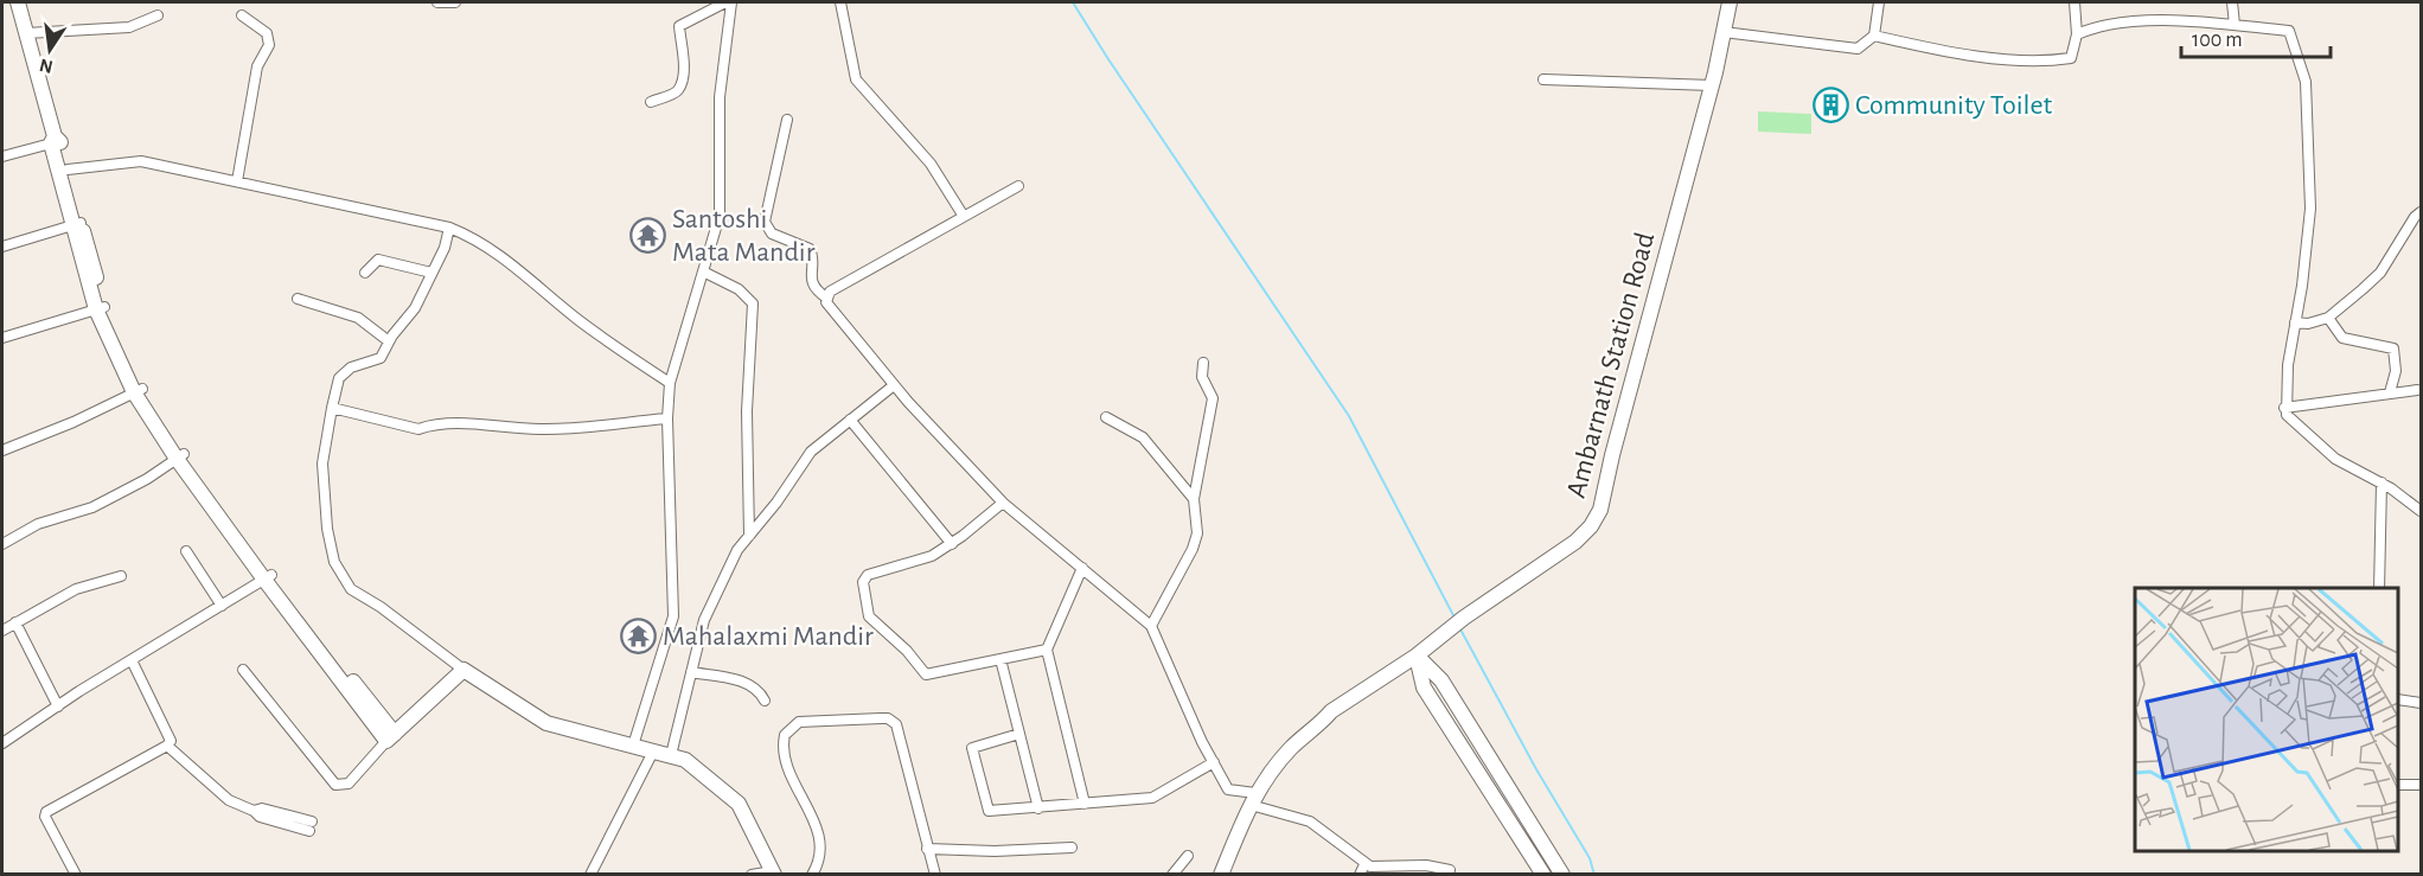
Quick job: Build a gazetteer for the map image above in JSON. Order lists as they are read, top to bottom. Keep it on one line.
{"streets":{"street":["Ambarnath Station Road"]},"places":{"building":["Community Toilet"],"temple":["Santoshi Mata Mandir","Mahalaxmi Mandir"]},"scale_bar":"100 m","north":"bottom"}
